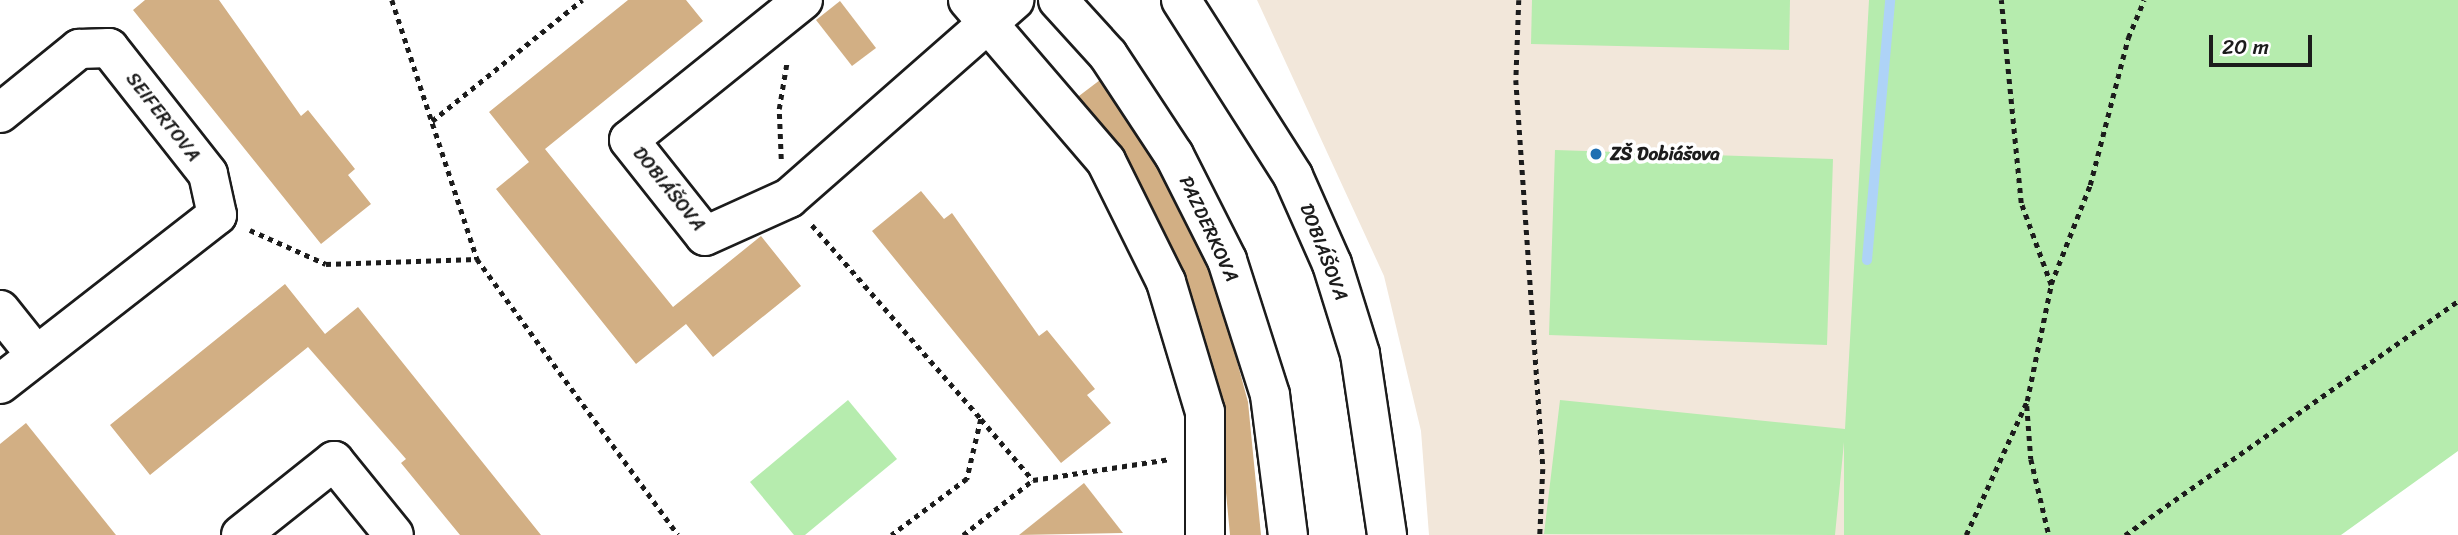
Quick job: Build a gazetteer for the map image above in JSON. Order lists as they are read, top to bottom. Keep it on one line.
{"streets":{"street":["SEIFERTOVA","DOBIÁŠOVA","PAZDERKOVA"]},"places":["ZŠ Dobiášova"],"scale_bar":"20 m"}
